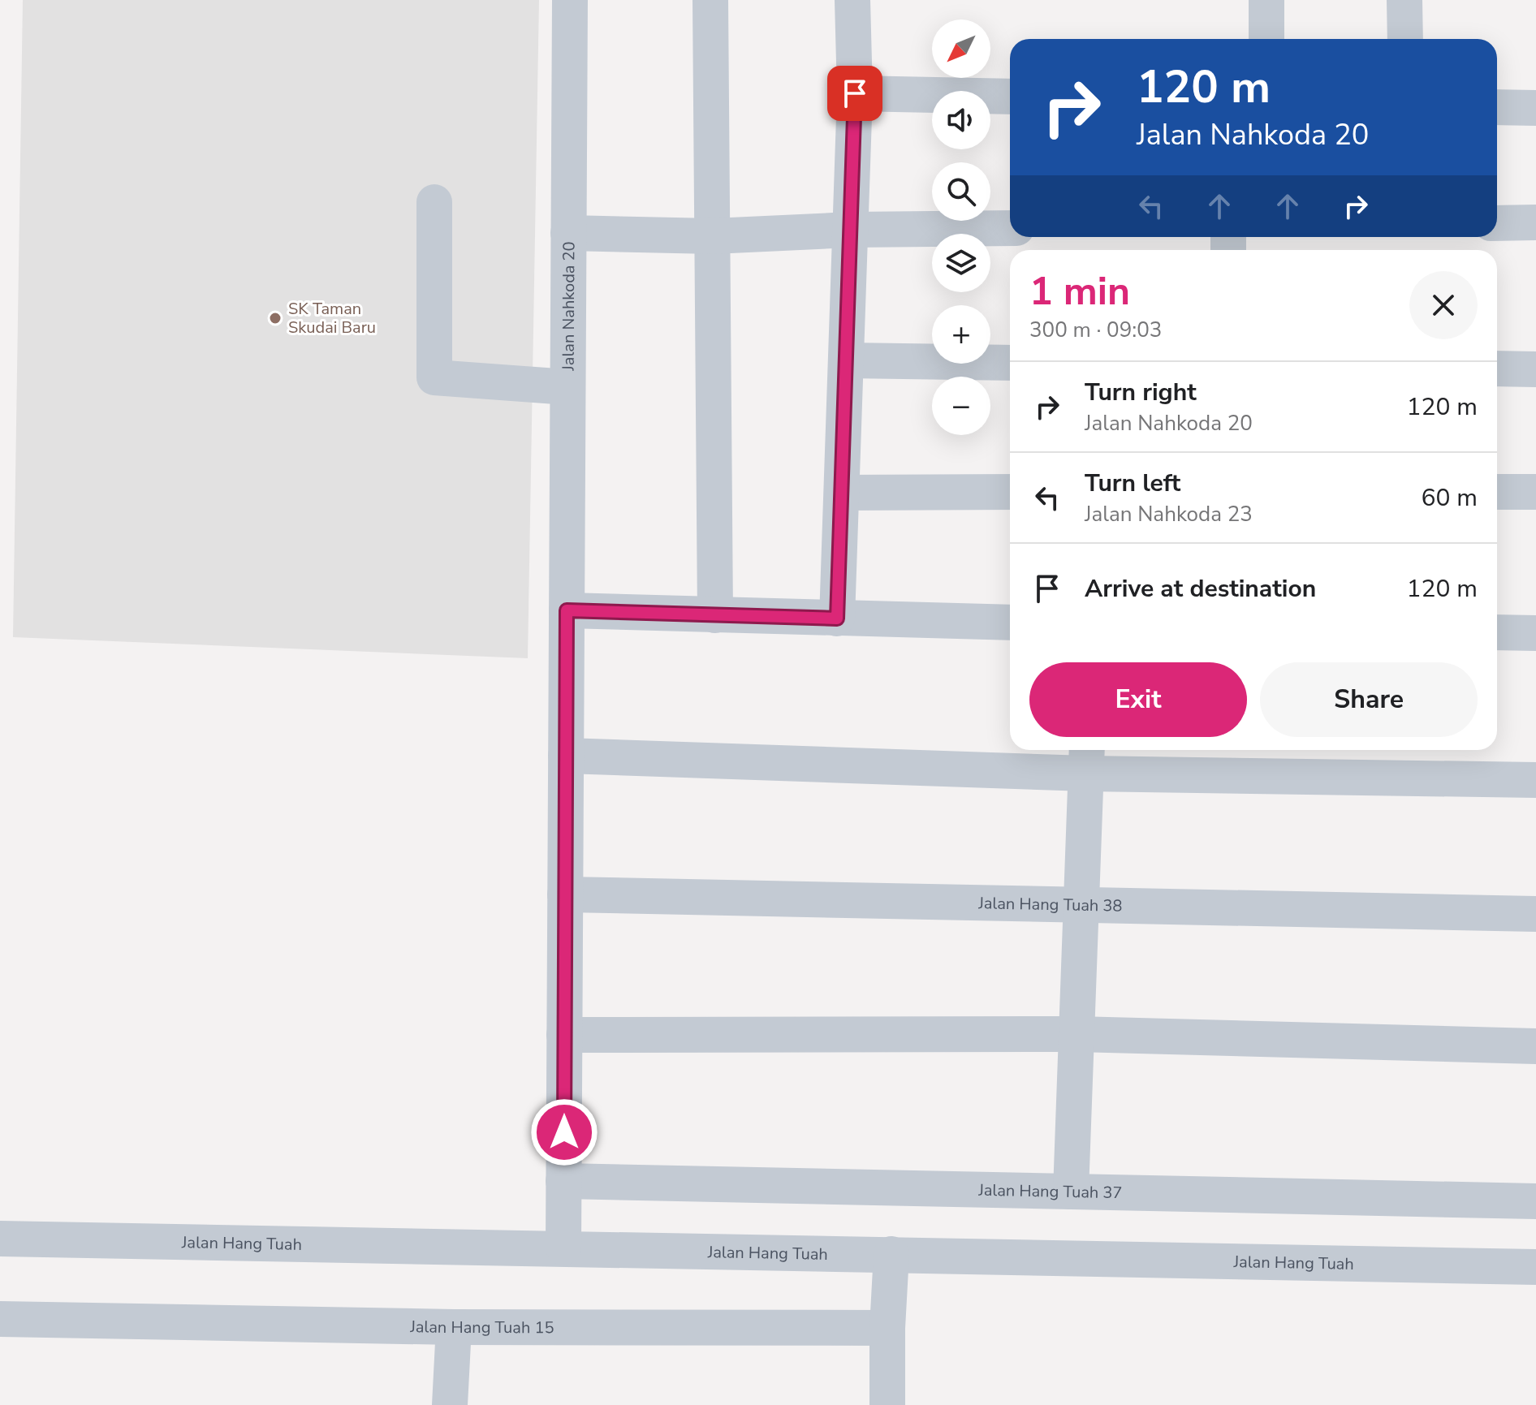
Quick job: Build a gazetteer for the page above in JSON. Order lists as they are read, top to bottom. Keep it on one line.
{"streets":{"street":["Jalan Nahkoda 20","Jalan Hang Tuah 38","Jalan Hang Tuah 37","Jalan Hang Tuah","Jalan Hang Tuah 15"]},"crossings":[["Jalan Nahkoda 20","Jalan Hang Tuah 38"],["Jalan Nahkoda 20","Jalan Hang Tuah 37"],["Jalan Nahkoda 20","Jalan Hang Tuah"]],"places":["SK Taman Skudai Baru"],"north":"bottom left","page":{"map_buttons":["+","−"],"turn":["120 m","Jalan Nahkoda 20"],"heading":["1 min","300 m · 09:03"],"list":[{"name":"Turn right","note":"Jalan Nahkoda 20","value":"120 m"},{"name":"Turn left","note":"Jalan Nahkoda 23","value":"60 m"},{"name":"Arrive at destination","value":"120 m"}],"buttons":["Exit","Share"]}}
